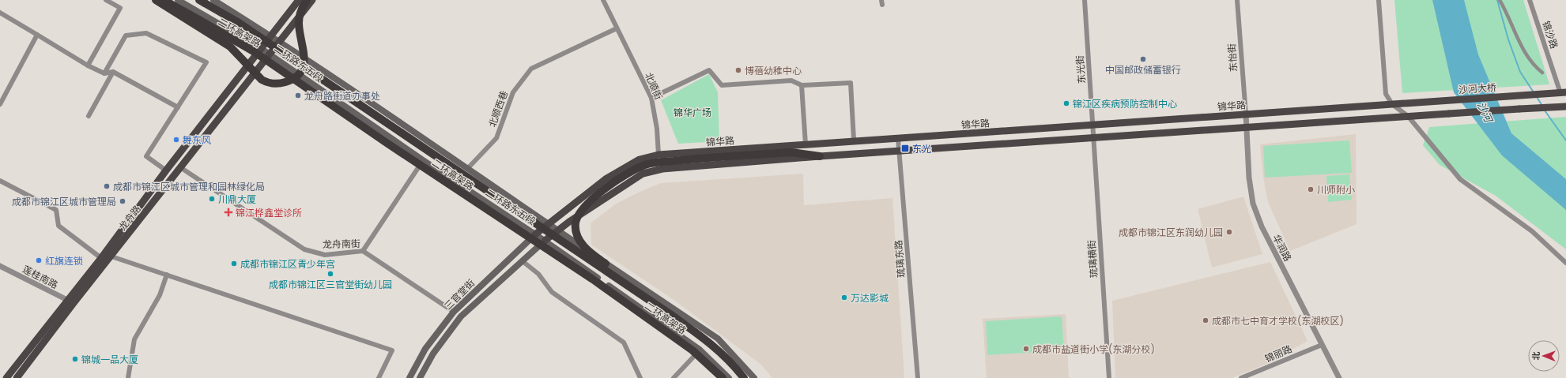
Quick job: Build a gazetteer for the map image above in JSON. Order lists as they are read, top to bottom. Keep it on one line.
{"streets":{"highway":["二环高架路"],"main road":["二环路东五段","沙河大桥","锦华路","龙舟路","三官堂街"],"street":["锦沙路","东怡街","东光街","北顺街","北顺西巷","龙舟南街","华润路","琉璃东路","琉璃横街","莲桂南路","锦丽路"]},"crossings":[["锦沙路","沙河大桥"],["东怡街","锦华路"],["东怡街","华润路"],["二环路东五段","锦华路"],["二环路东五段","北顺西巷"],["二环路东五段","龙舟路"],["二环路东五段","三官堂街"],["东光街","锦华路"],["东光街","琉璃横街"],["北顺街","锦华路"],["北顺街","北顺西巷"],["沙河大桥","锦华路"],["锦华路","华润路"],["锦华路","琉璃东路"],["锦华路","三官堂街"],["龙舟路","龙舟南街"],["龙舟路","莲桂南路"],["龙舟南街","三官堂街"],["华润路","锦丽路"]],"water":["沙河"],"parks":["锦华广场"],"places":{"other":["中国邮政储蓄银行","博蓓幼稚中心","龙舟路街道办事处","锦江区疾病预防控制中心","舞东风","成都市锦江区城市管理和园林绿化局","川师附小","川鼎大厦","成都市锦江区城市管理局","成都市锦江区东润幼儿园","红旗连锁","成都市锦江区青少年宫","成都市锦江区三官堂街幼儿园","万达影城","成都市七中育才学校(东湖校区)","成都市盐道街小学(东湖分校)","锦城一品大厦"],"transit":["东光"],"health":["锦江桦鑫堂诊所"]},"north":"left"}
